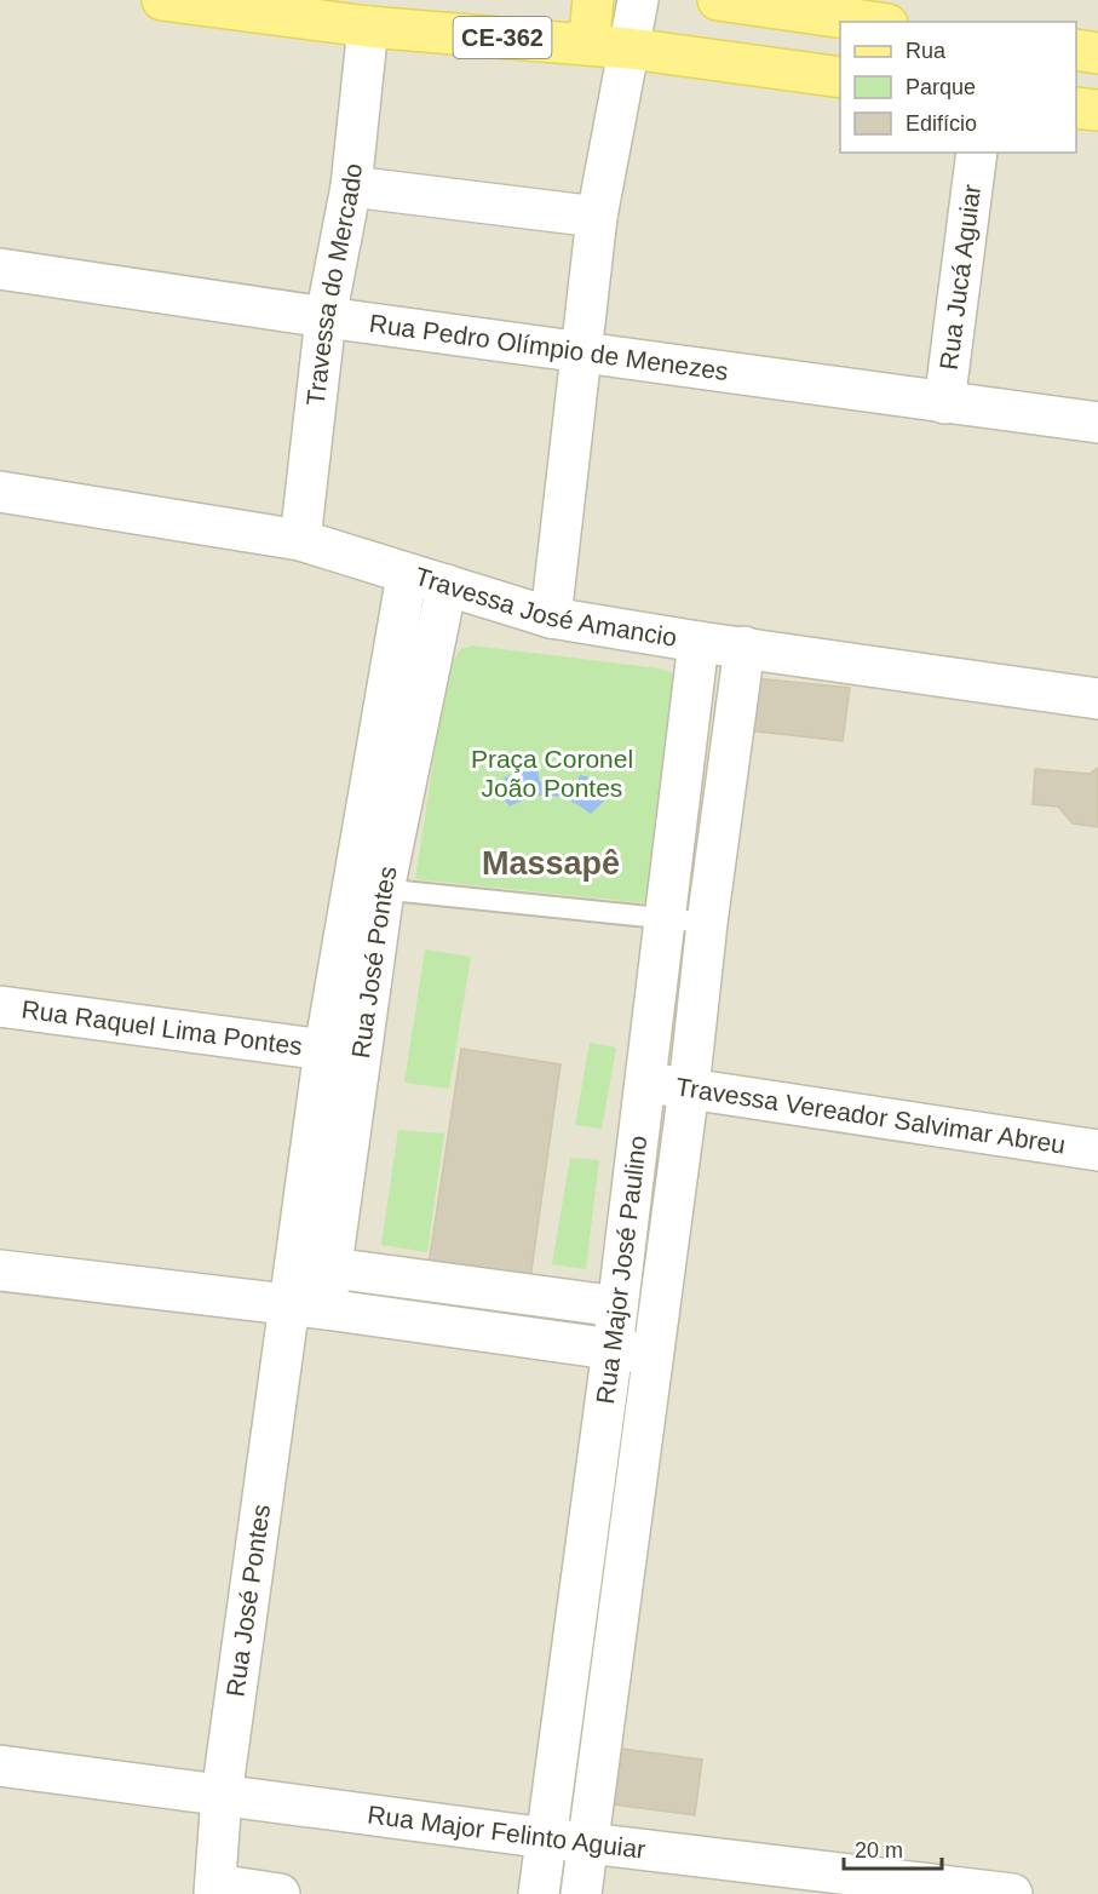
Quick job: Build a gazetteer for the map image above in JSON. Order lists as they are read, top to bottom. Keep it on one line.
{"streets":{"main road":["CE-362"],"street":["Rua Jucá Aguiar","Travessa do Mercado","Rua Pedro Olímpio de Menezes","Travessa José Amancio","Rua José Pontes","Rua Raquel Lima Pontes","Travessa Vereador Salvimar Abreu","Rua Major José Paulino","Rua Major Felinto Aguiar"]},"crossings":[["CE-362","Travessa do Mercado"],["Rua Jucá Aguiar","Rua Pedro Olímpio de Menezes"],["Travessa do Mercado","Rua Pedro Olímpio de Menezes"],["Travessa do Mercado","Travessa José Amancio"],["Travessa José Amancio","Rua José Pontes"],["Travessa José Amancio","Rua Major José Paulino"],["Rua José Pontes","Rua Raquel Lima Pontes"],["Rua José Pontes","Rua Major Felinto Aguiar"],["Travessa Vereador Salvimar Abreu","Rua Major José Paulino"],["Rua Major José Paulino","Rua Major Felinto Aguiar"]],"districts":["Massapê"],"parks":["Praça Coronel João Pontes"],"legend":["Rua","Parque","Edifício"],"scale_bar":"20 m"}
